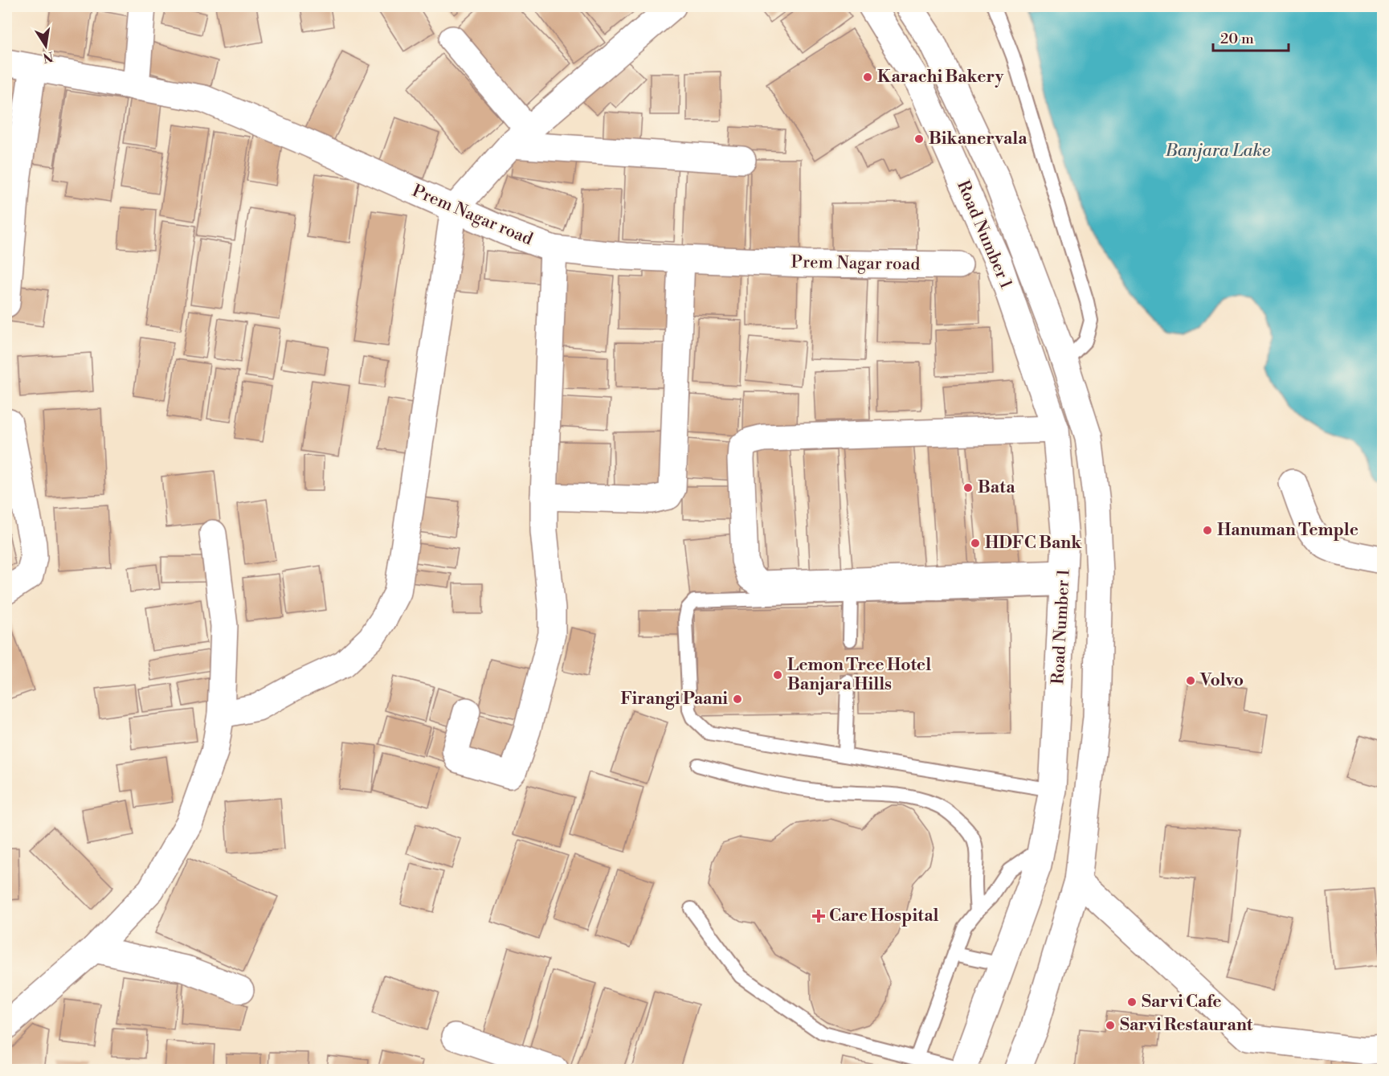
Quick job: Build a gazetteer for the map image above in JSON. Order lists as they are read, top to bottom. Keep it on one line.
{"streets":{"street":["Prem Nagar road","Road Number 1"]},"water":["Banjara Lake"],"places":{"other":["Karachi Bakery","Bikanervala","Bata","Hanuman Temple","HDFC Bank","Lemon Tree Hotel Banjara Hills","Volvo","Firangi Paani","Sarvi Cafe","Sarvi Restaurant"],"health":["Care Hospital"]},"scale_bar":"20 m","north":"bottom"}
